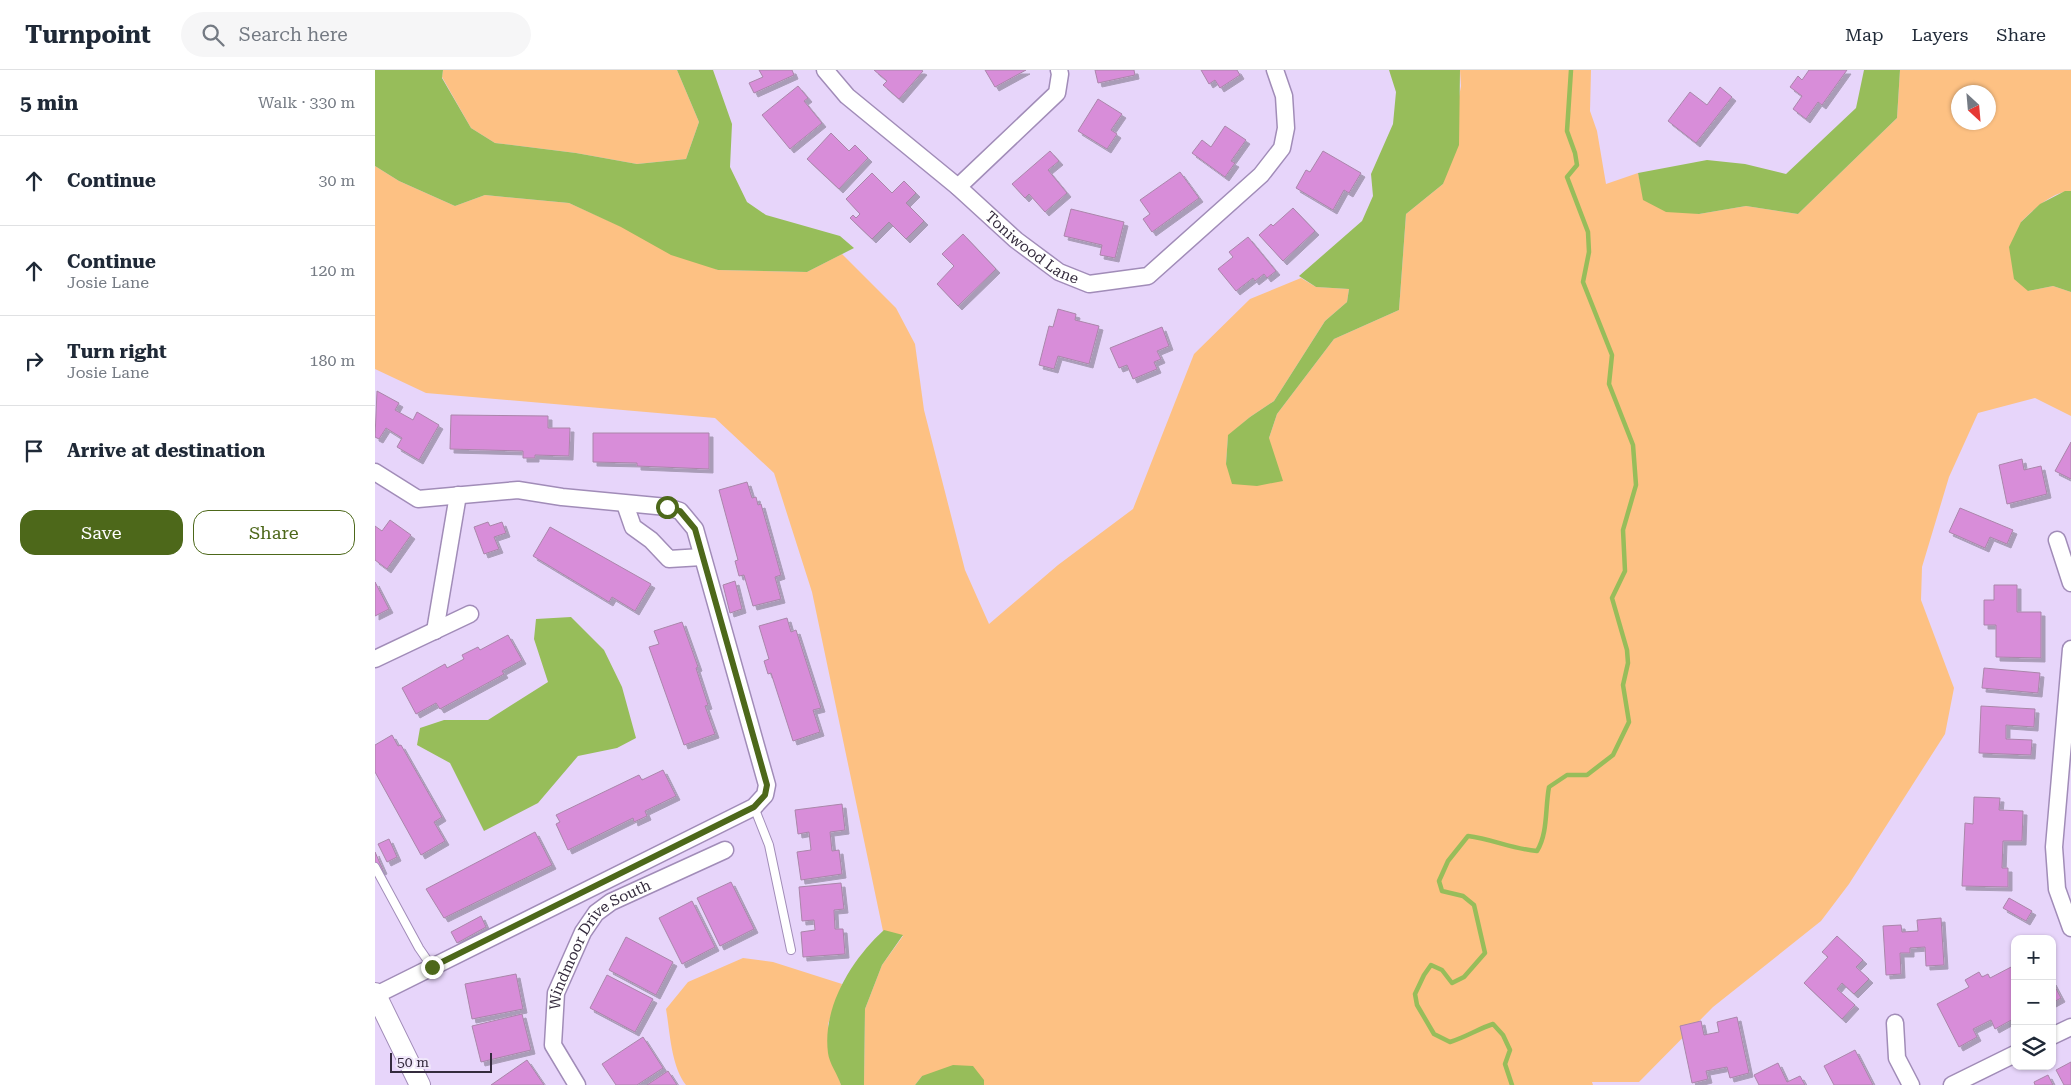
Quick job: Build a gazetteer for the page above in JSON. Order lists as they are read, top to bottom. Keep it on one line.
{"streets":{"street":["Toniwood Lane","Windmoor Drive South"]},"scale_bar":"50 m","north":"bottom right","page":{"header":"Turnpoint","search":"Search here","nav":["Map","Layers","Share"],"heading":["5 min","Walk · 330 m"],"list":[["Continue","30 m"],["Continue","Josie Lane","120 m"],["Turn right","Josie Lane","180 m"],"Arrive at destination"],"buttons":["Save","Share"],"map_buttons":["+","−"],"scale":"50 m"}}
